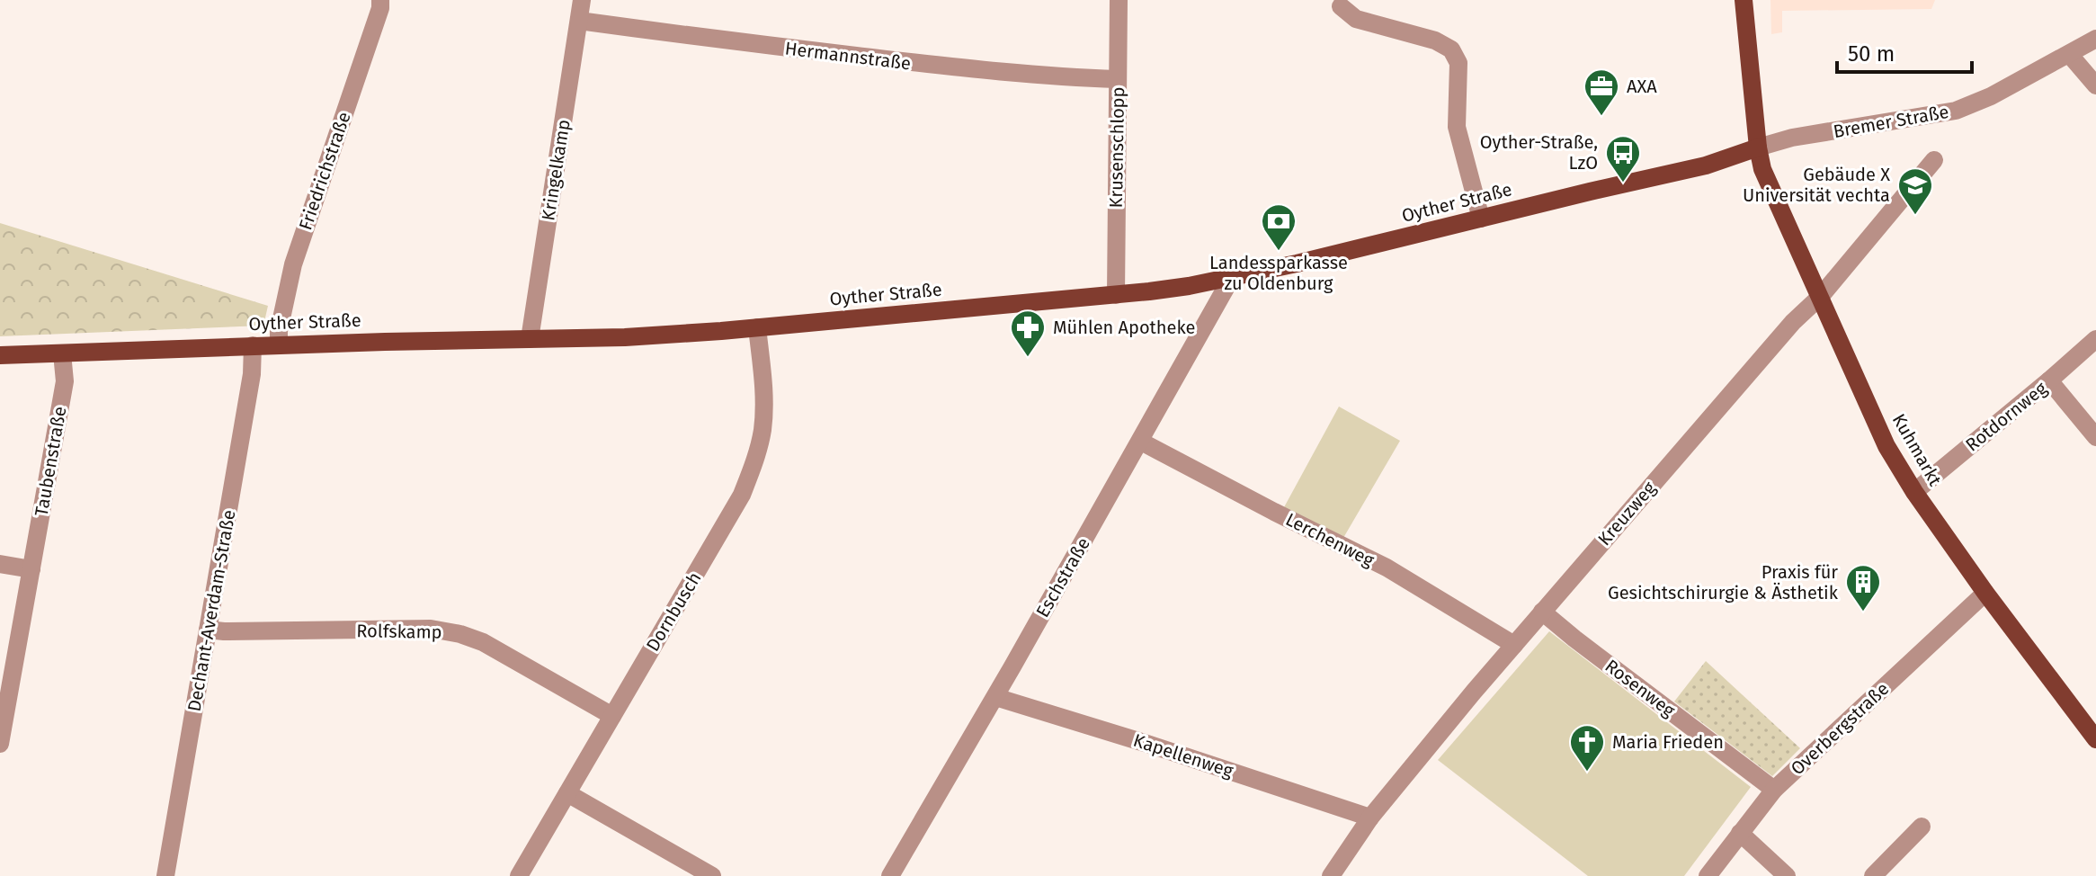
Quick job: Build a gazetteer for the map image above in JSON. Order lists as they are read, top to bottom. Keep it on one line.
{"streets":{"main road":["Oyther Straße","Kuhmarkt"],"street":["Hermannstraße","Bremer Straße","Krusenschlopp","Kringelkamp","Friedrichstraße","Rotdornweg","Taubenstraße","Kreuzweg","Lerchenweg","Eschstraße","Dechant-Averdam-Straße","Dornbusch","Rolfskamp","Rosenweg","Overbergstraße","Kapellenweg"]},"crossings":[["Hermannstraße","Krusenschlopp"],["Hermannstraße","Kringelkamp"],["Bremer Straße","Oyther Straße"],["Bremer Straße","Kuhmarkt"],["Krusenschlopp","Oyther Straße"],["Kringelkamp","Oyther Straße"],["Friedrichstraße","Oyther Straße"],["Oyther Straße","Kuhmarkt"],["Oyther Straße","Taubenstraße"],["Oyther Straße","Eschstraße"],["Oyther Straße","Dechant-Averdam-Straße"],["Oyther Straße","Dornbusch"],["Rotdornweg","Kuhmarkt"],["Kuhmarkt","Kreuzweg"],["Kuhmarkt","Overbergstraße"],["Kreuzweg","Lerchenweg"],["Kreuzweg","Rosenweg"],["Kreuzweg","Kapellenweg"],["Lerchenweg","Eschstraße"],["Eschstraße","Kapellenweg"],["Dechant-Averdam-Straße","Rolfskamp"],["Dornbusch","Rolfskamp"],["Rosenweg","Overbergstraße"]],"places":{"office":["AXA"],"bus stop":["Oyther-Straße, LzO"],"school or university":["Gebäude X Universität vechta"],"bank":["Landessparkasse zu Oldenburg"],"pharmacy":["Mühlen Apotheke"],"building":["Praxis für Gesichtschirurgie & Ästhetik"],"church":["Maria Frieden"]},"scale_bar":"50 m"}
